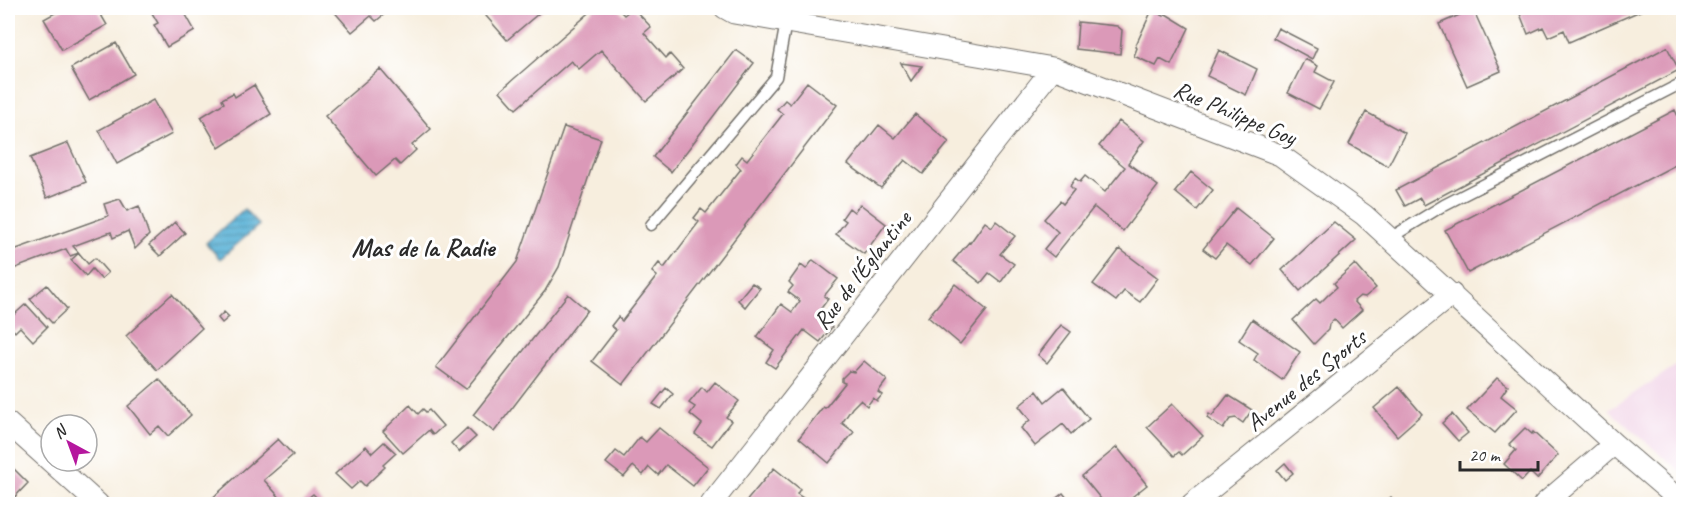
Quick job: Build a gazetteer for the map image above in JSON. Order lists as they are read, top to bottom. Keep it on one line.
{"streets":{"street":["Rue Philippe Goy","Rue de l'Églantine","Avenue des Sports"]},"crossings":[["Rue Philippe Goy","Rue de l'Églantine"],["Rue Philippe Goy","Avenue des Sports"]],"districts":["Mas de la Radie"],"scale_bar":"20 m","north":"top left"}
